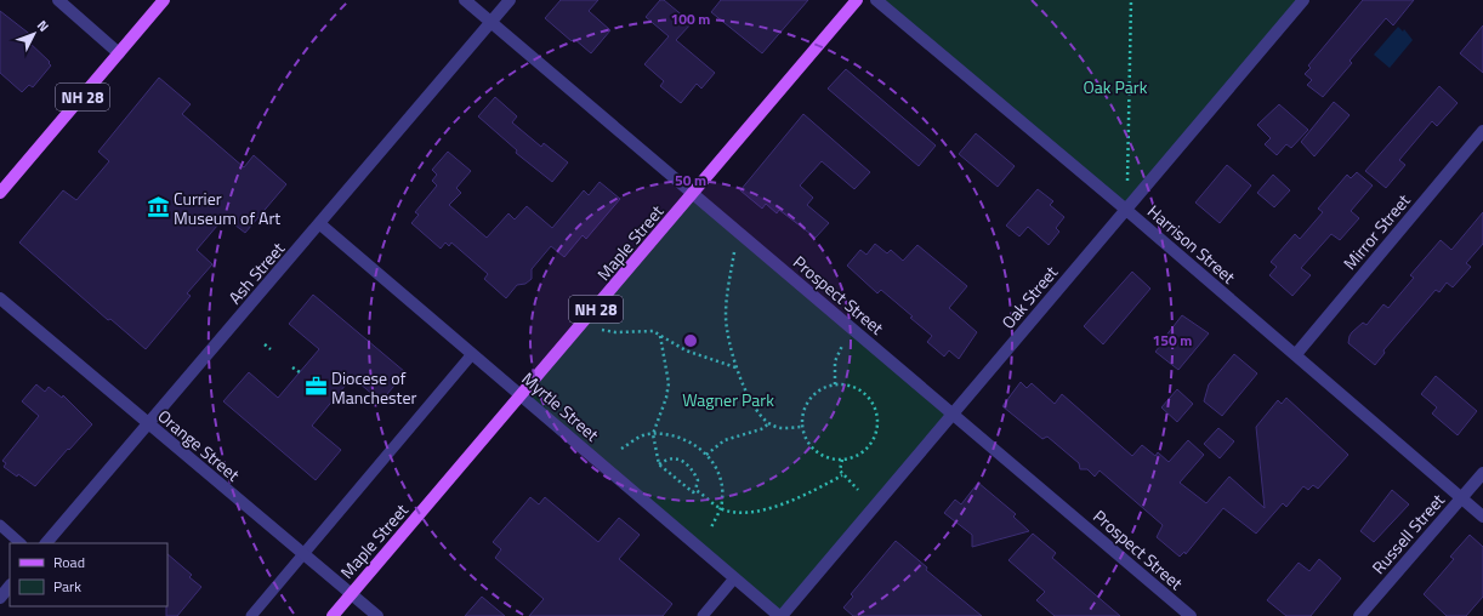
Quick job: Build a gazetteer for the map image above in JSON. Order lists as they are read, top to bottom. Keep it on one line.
{"streets":{"main road":["NH 28","Maple Street"],"street":["Mirror Street","Harrison Street","Ash Street","Prospect Street","Oak Street","Myrtle Street","Orange Street","Russell Street"]},"crossings":[["Mirror Street","Harrison Street"],["Maple Street","Prospect Street"],["Maple Street","Myrtle Street"],["Maple Street","Orange Street"],["Harrison Street","Oak Street"],["Harrison Street","Russell Street"],["Ash Street","Prospect Street"],["Ash Street","Myrtle Street"],["Ash Street","Orange Street"],["Prospect Street","Oak Street"],["Oak Street","Myrtle Street"]],"parks":["Oak Park","Wagner Park"],"places":{"museum":["Currier Museum of Art"],"office":["Diocese of Manchester"]},"legend":["Road","Park"],"north":"top right","rings":["100 m","50 m","150 m"]}
